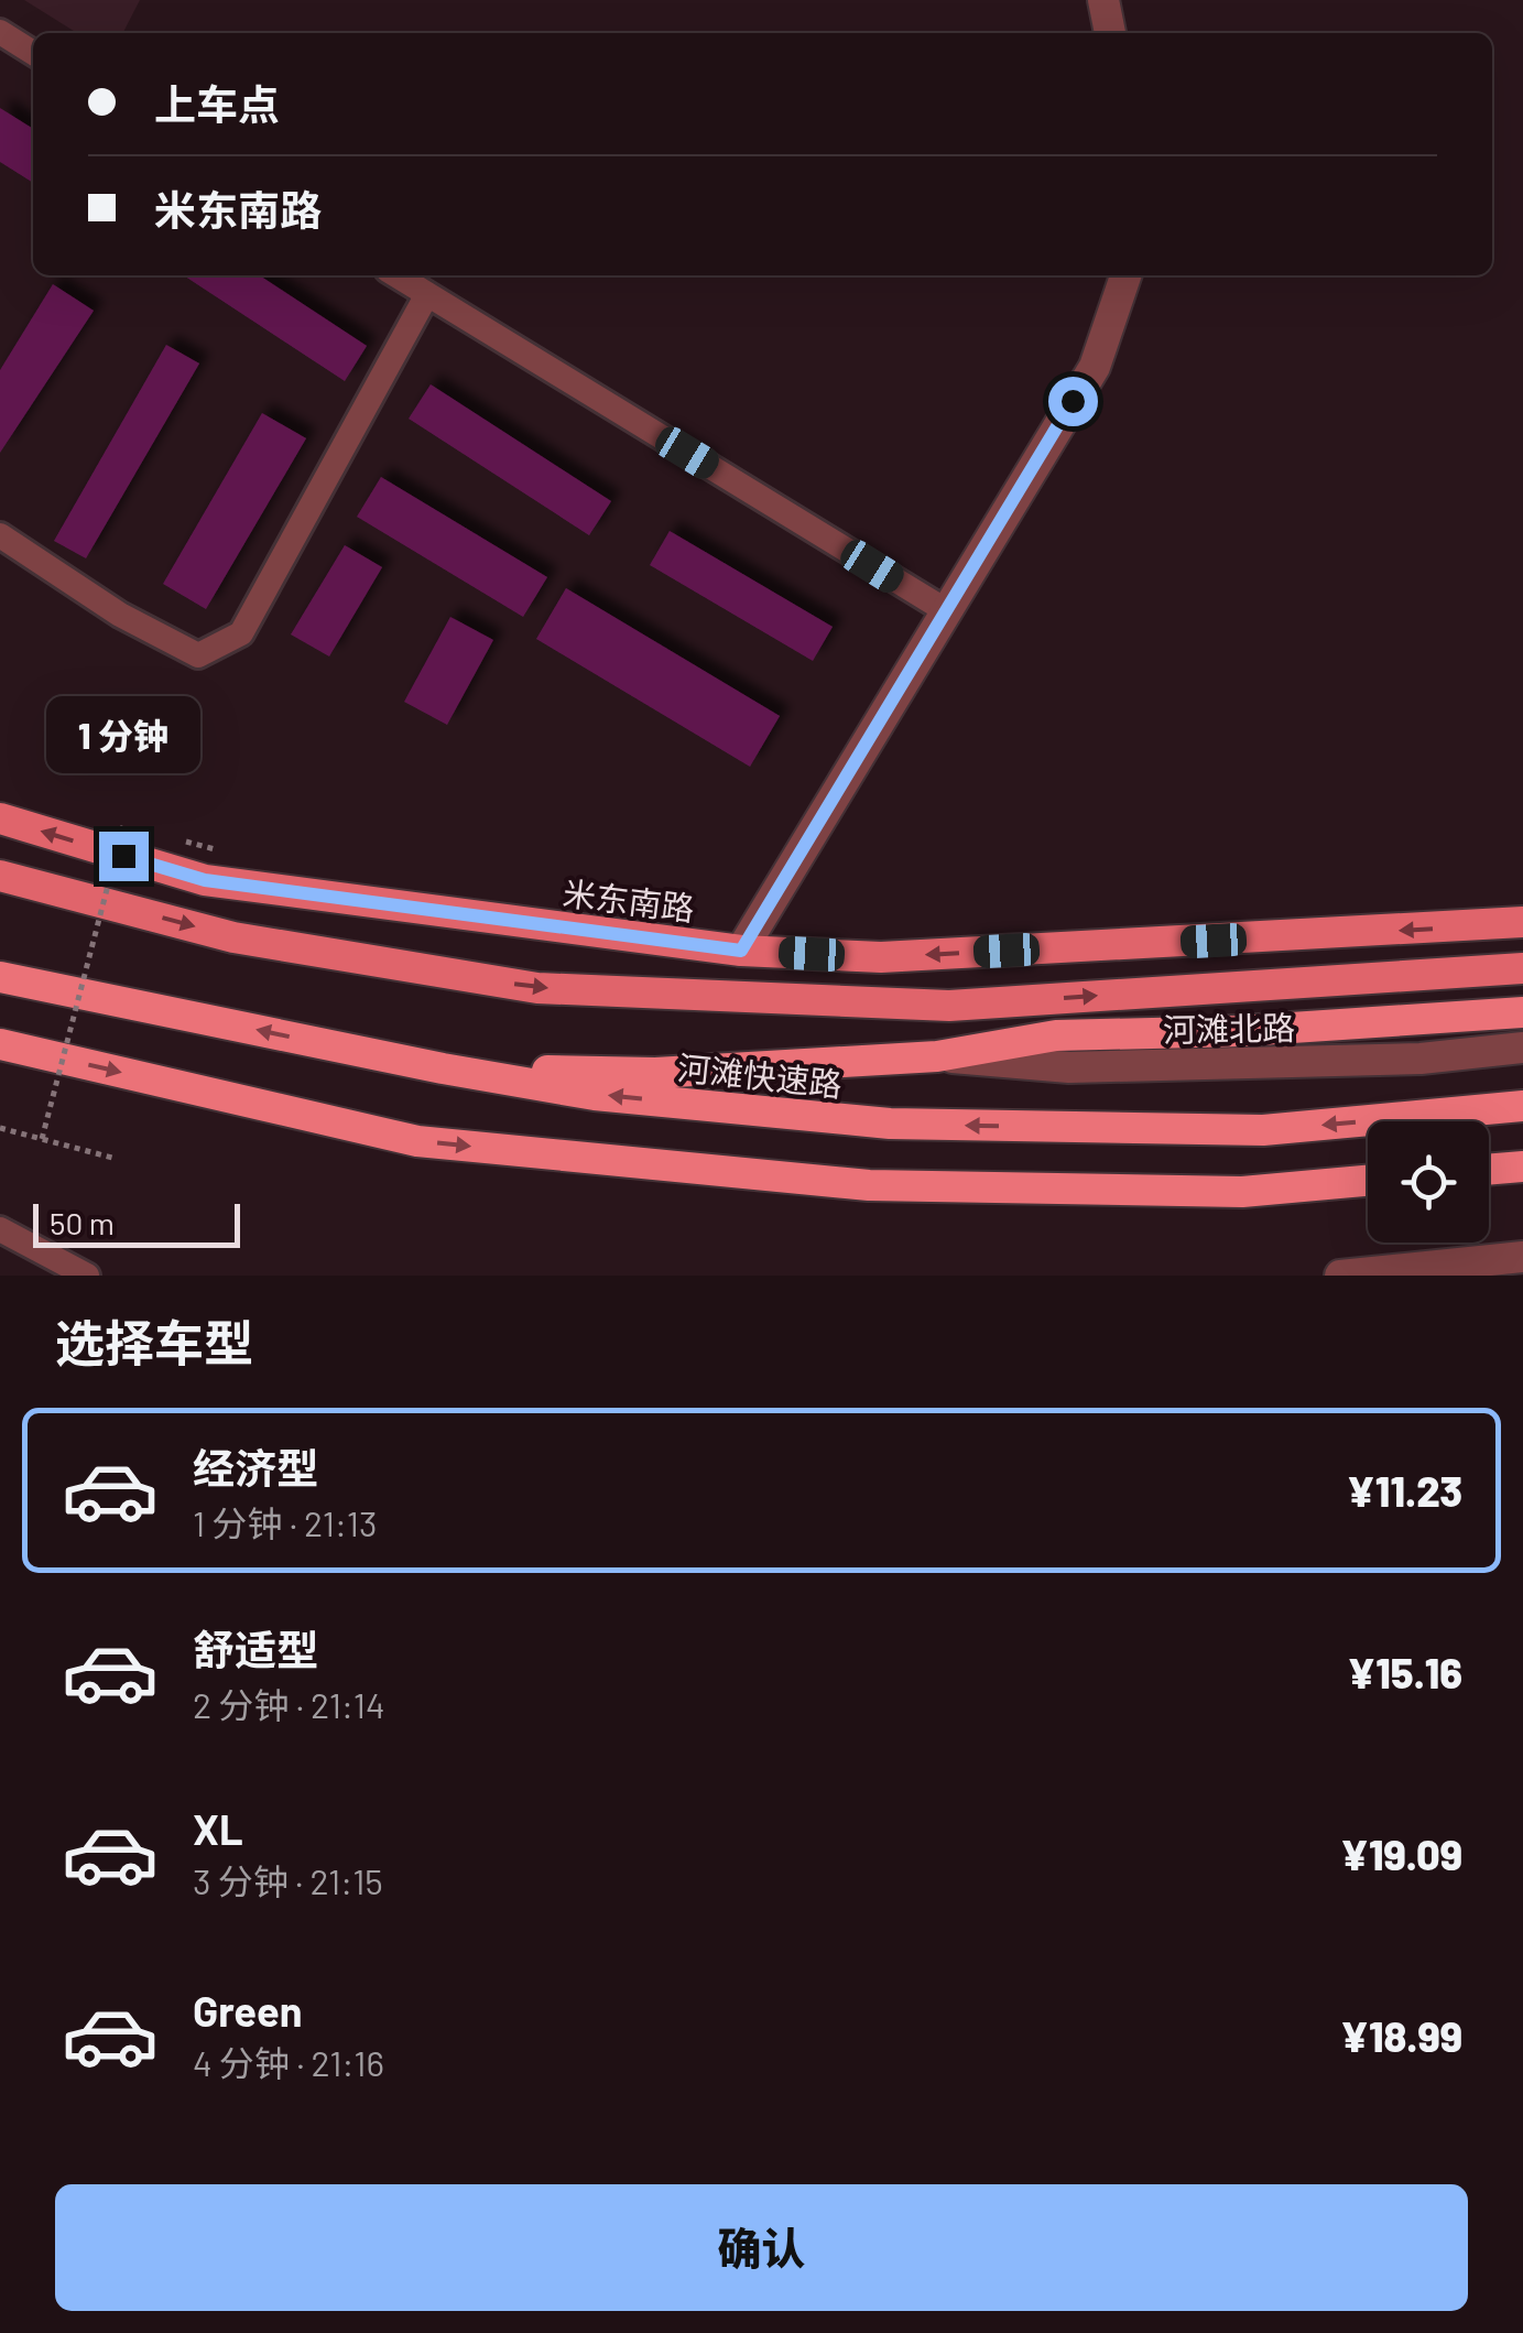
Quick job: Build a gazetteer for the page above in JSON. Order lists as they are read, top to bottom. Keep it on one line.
{"streets":{"highway":["河滩快速路"],"main road":["米东南路"],"street":["河滩北路"]},"scale_bar":"50 m","page":{"banner":["上车点","米东南路"],"bubble":"1 分钟","scale":"50 m","heading":"选择车型","list":[{"name":"经济型","note":"1 分钟 · 21:13","value":"¥11.23"},{"name":"舒适型","note":"2 分钟 · 21:14","value":"¥15.16"},{"name":"XL","note":"3 分钟 · 21:15","value":"¥19.09"},{"name":"Green","note":"4 分钟 · 21:16","value":"¥18.99"}],"buttons":"确认"}}
